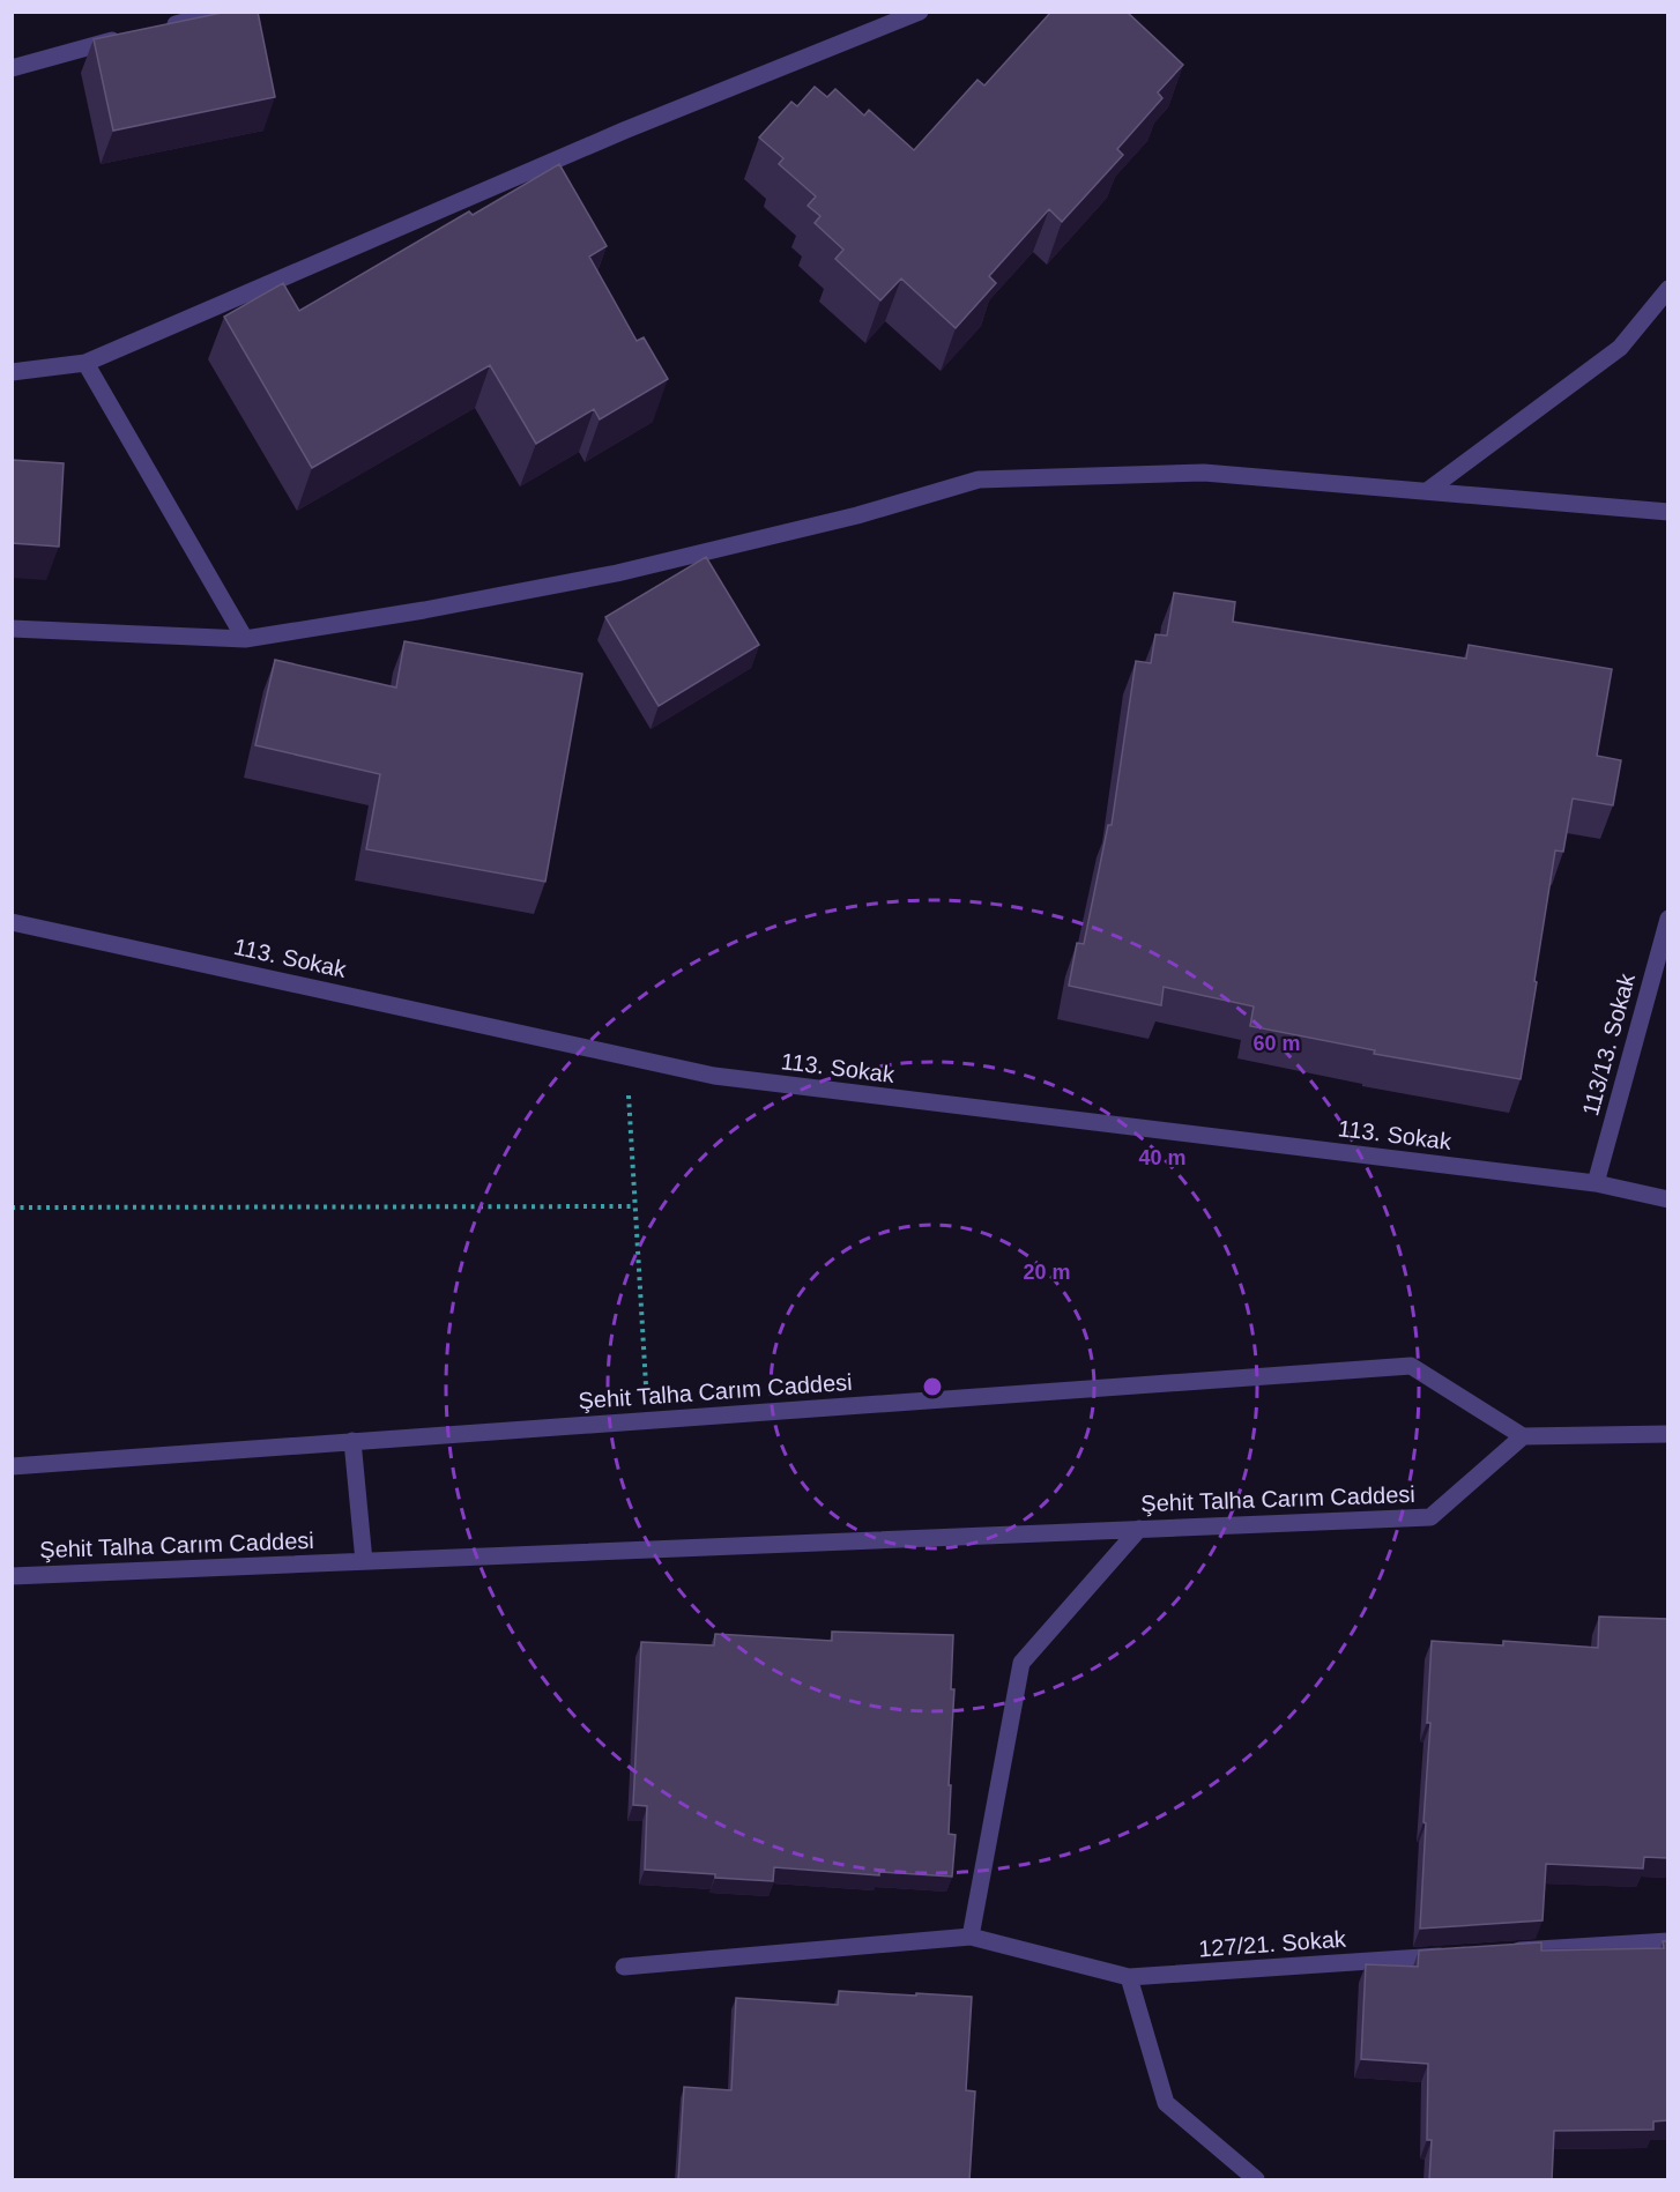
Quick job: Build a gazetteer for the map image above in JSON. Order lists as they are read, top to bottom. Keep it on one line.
{"streets":{"street":["113. Sokak","113/13. Sokak","Şehit Talha Carım Caddesi","127/21. Sokak"]},"crossings":[["113. Sokak","113/13. Sokak"]],"rings":["60 m","40 m","20 m"]}
